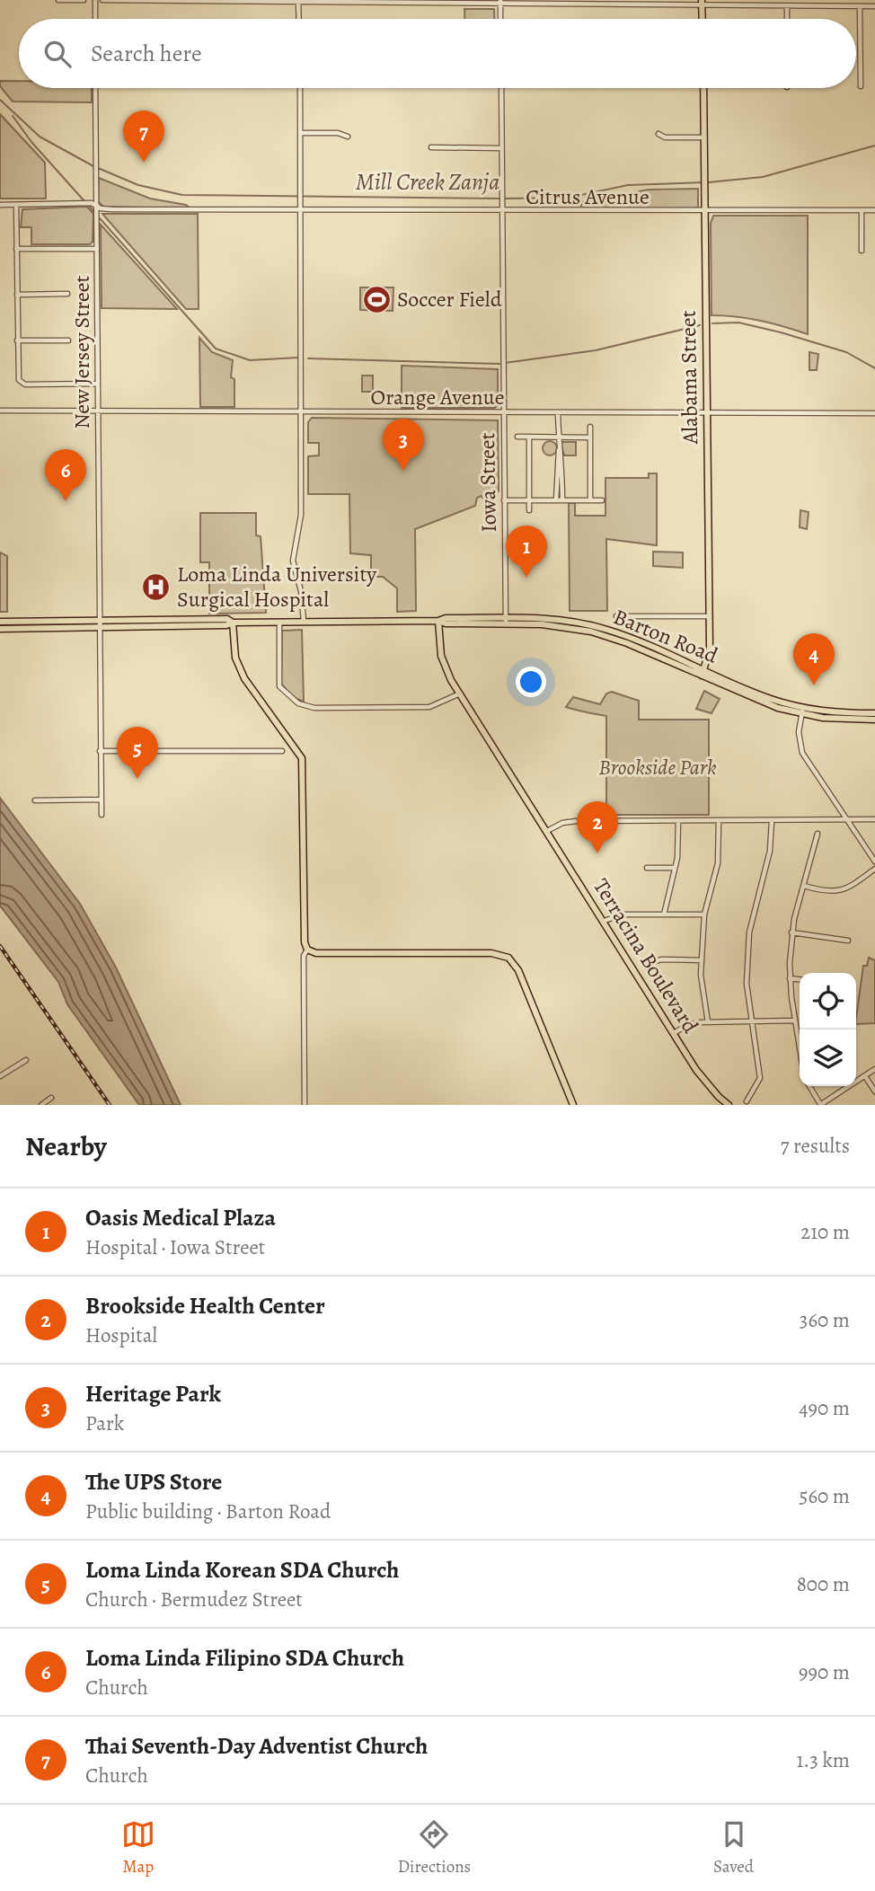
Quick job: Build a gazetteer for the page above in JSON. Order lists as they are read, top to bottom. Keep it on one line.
{"streets":{"main road":["Alabama Street","Barton Road","Terracina Boulevard"],"street":["Citrus Avenue","New Jersey Street","Orange Avenue","Iowa Street"]},"crossings":[["Citrus Avenue","New Jersey Street"],["Citrus Avenue","Alabama Street"],["Citrus Avenue","Iowa Street"],["New Jersey Street","Orange Avenue"],["New Jersey Street","Barton Road"],["Alabama Street","Orange Avenue"],["Alabama Street","Barton Road"],["Orange Avenue","Iowa Street"],["Iowa Street","Barton Road"],["Barton Road","Terracina Boulevard"]],"water":["Mill Creek Zanja"],"parks":["Brookside Park"],"places":{"sports":["Soccer Field"],"hospital":["Loma Linda University Surgical Hospital"]},"page":{"search":"Search here","pins":["7","3","6","1","4","5","2"],"heading":["Nearby","7 results"],"list":[{"mark":"1","name":"Oasis Medical Plaza","note":"Hospital · Iowa Street","value":"210 m"},{"mark":"2","name":"Brookside Health Center","note":"Hospital","value":"360 m"},{"mark":"3","name":"Heritage Park","note":"Park","value":"490 m"},{"mark":"4","name":"The UPS Store","note":"Public building · Barton Road","value":"560 m"},{"mark":"5","name":"Loma Linda Korean SDA Church","note":"Church · Bermudez Street","value":"800 m"},{"mark":"6","name":"Loma Linda Filipino SDA Church","note":"Church","value":"990 m"},{"mark":"7","name":"Thai Seventh-Day Adventist Church","note":"Church","value":"1.3 km"}],"nav":["Map","Directions","Saved"]}}
